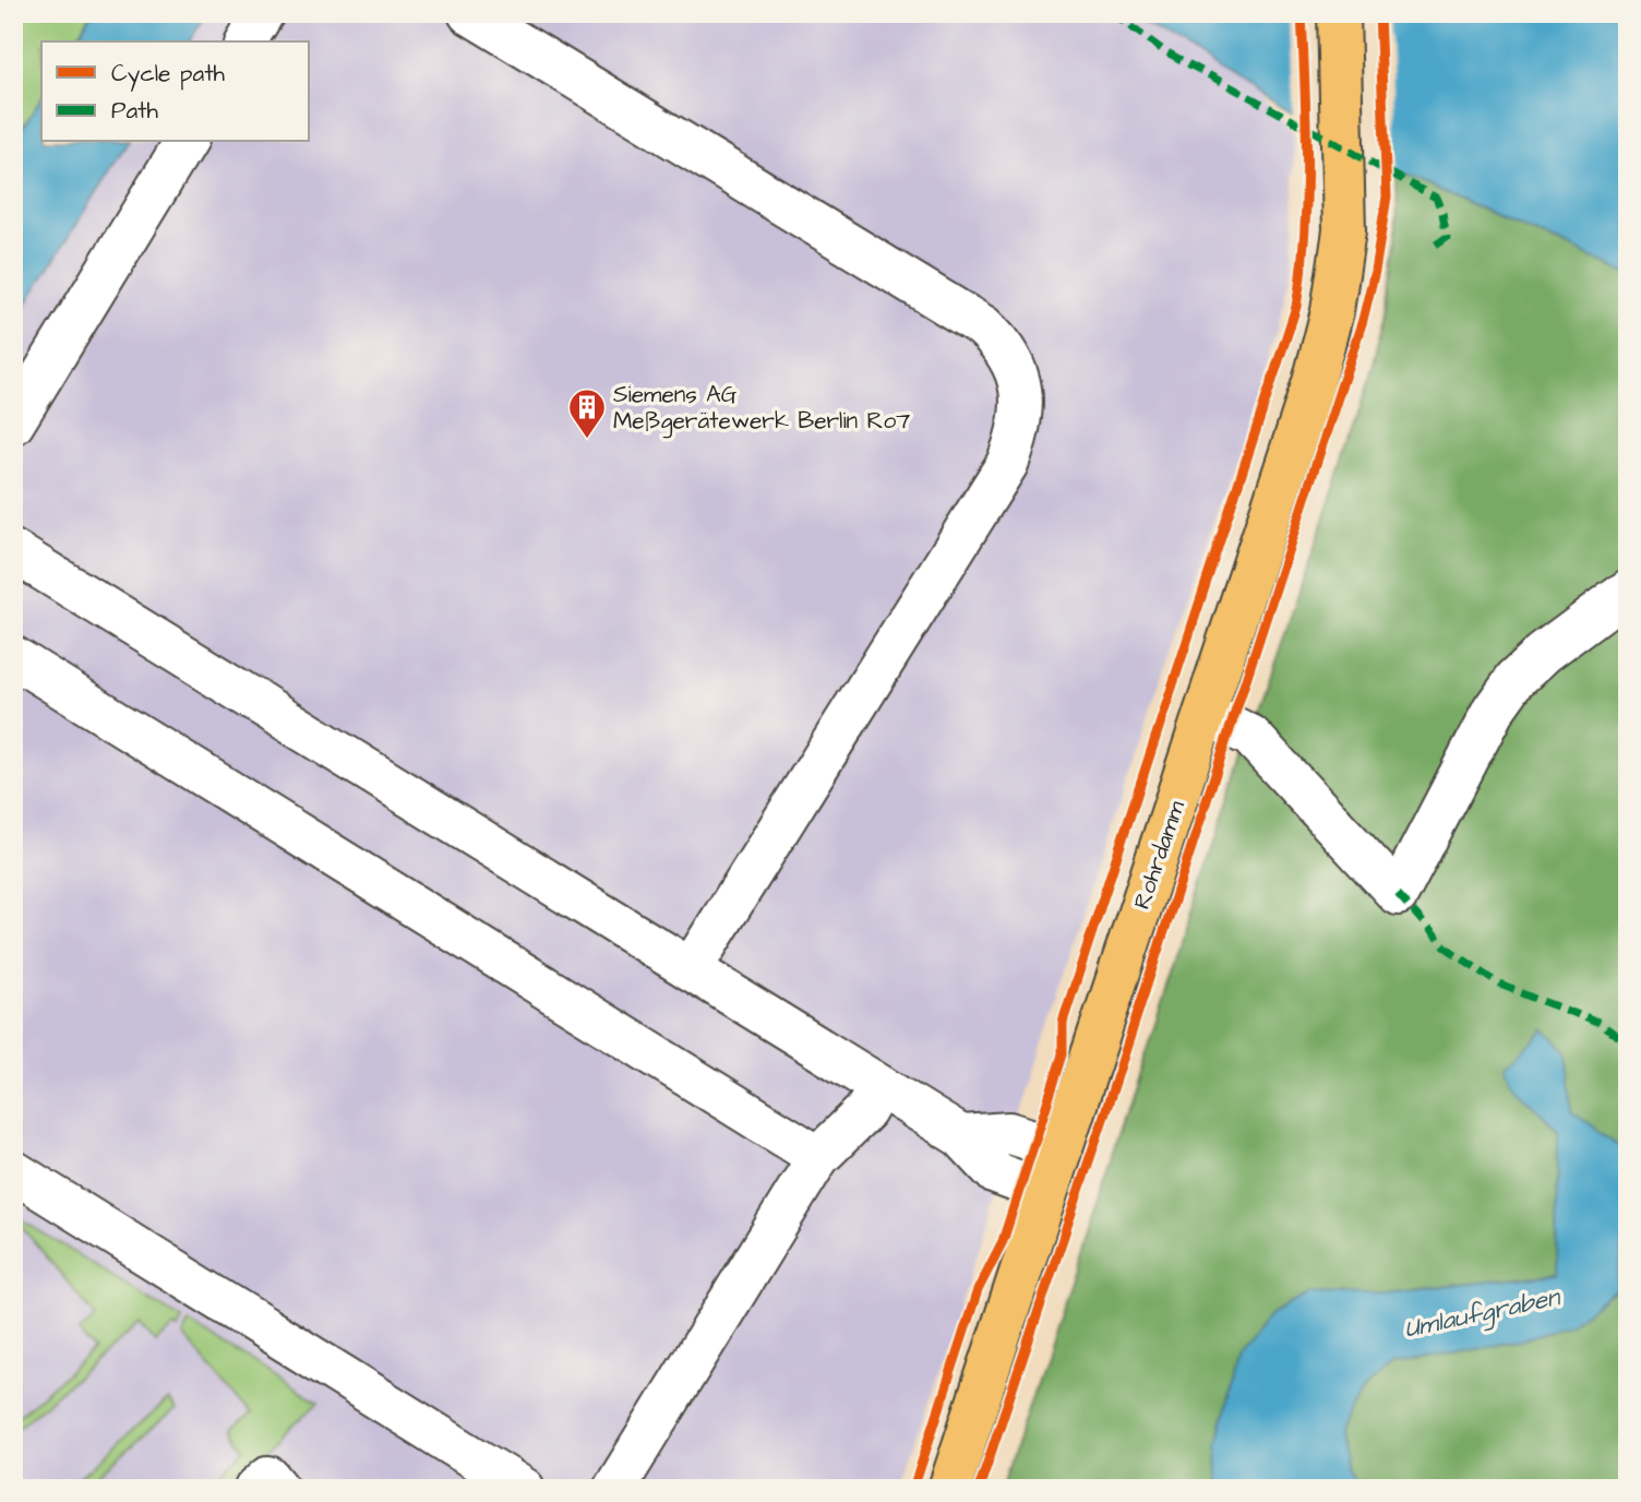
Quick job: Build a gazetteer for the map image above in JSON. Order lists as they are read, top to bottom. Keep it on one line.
{"streets":{"main road":["Rohrdamm"]},"water":["Umlaufgraben"],"places":{"building":["Siemens AG Meßgerätewerk Berlin Ro7"]},"legend":["Cycle path","Path"]}
